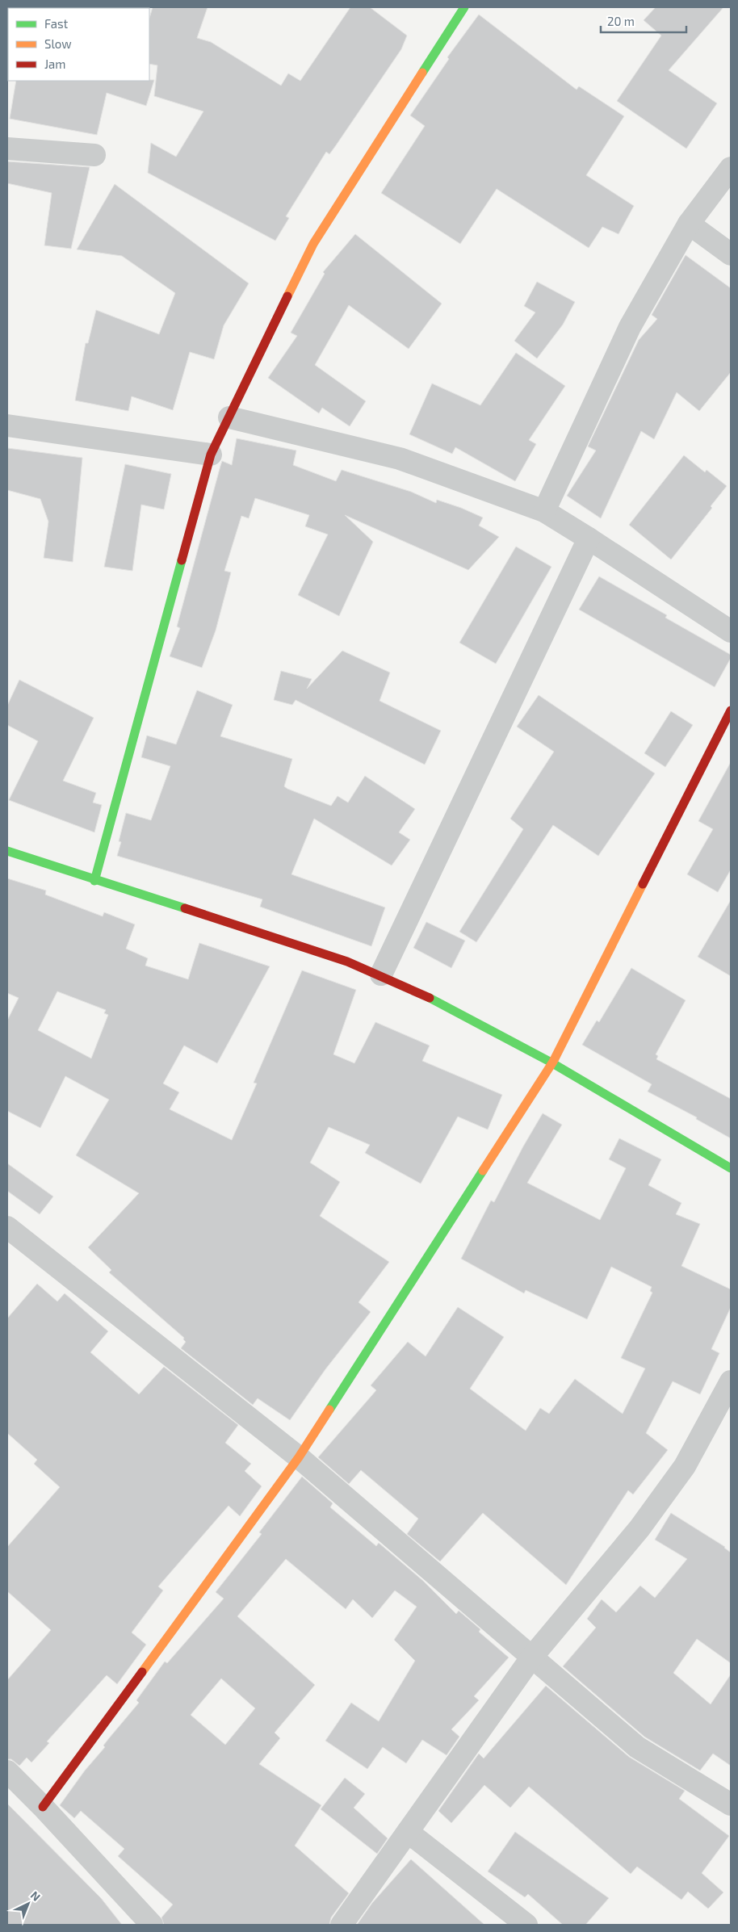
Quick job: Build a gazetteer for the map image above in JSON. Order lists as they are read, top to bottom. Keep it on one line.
{"legend":["Fast","Slow","Jam"],"scale_bar":"20 m","north":"top right"}
